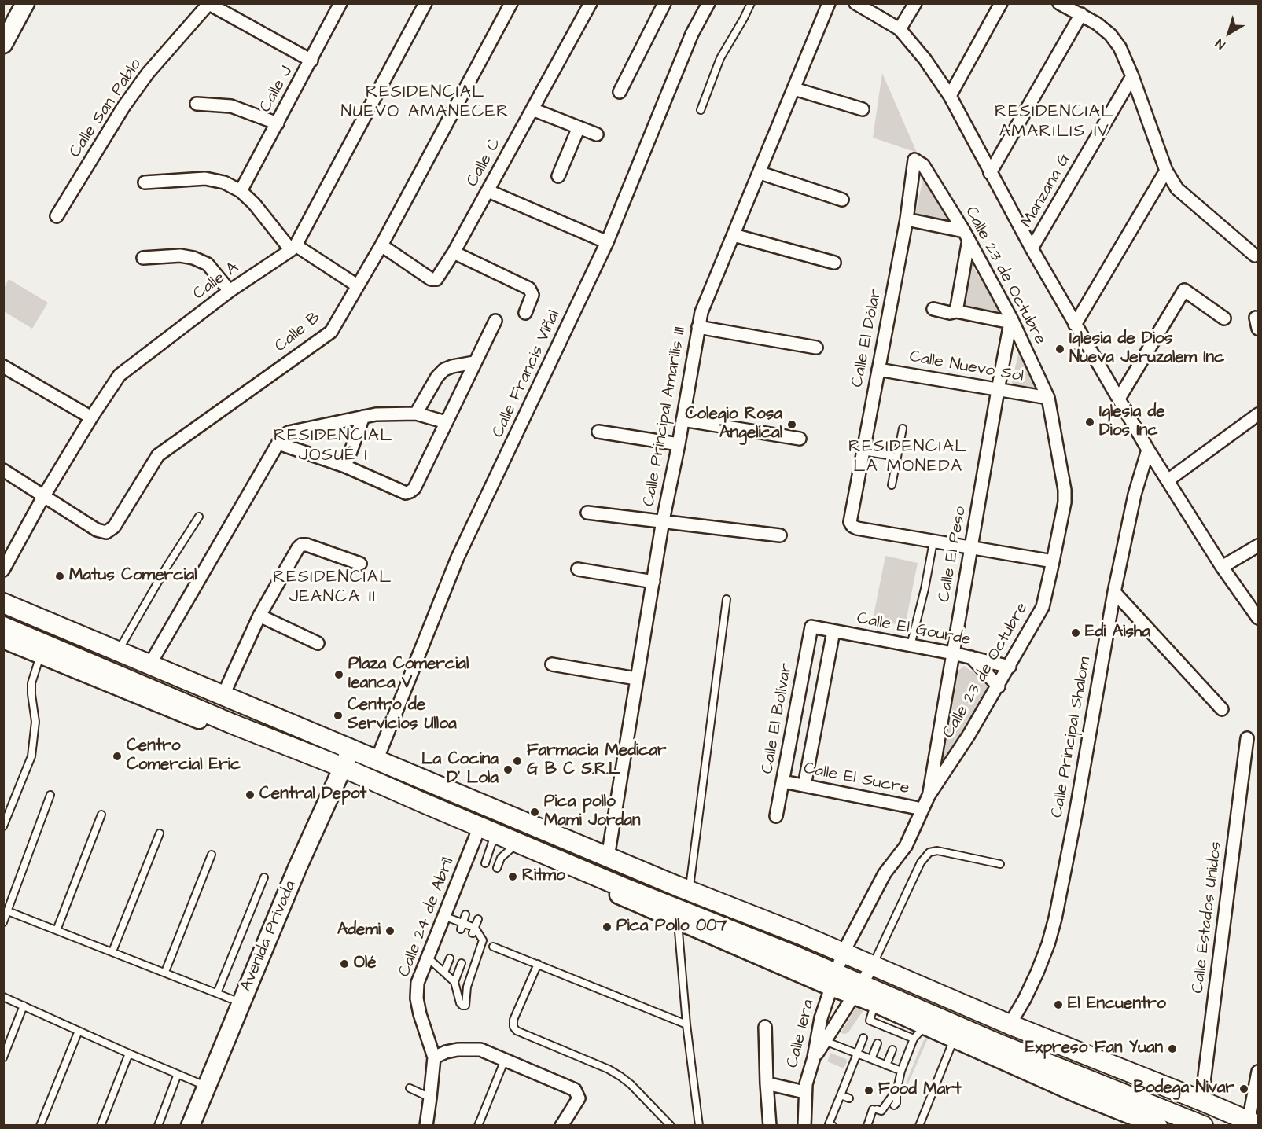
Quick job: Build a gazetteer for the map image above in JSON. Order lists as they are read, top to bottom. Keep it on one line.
{"streets":{"street":["Calle J","Calle San Pablo","Calle C","Manzana G","Calle 23 de Octubre","Calle A","Calle B","Calle El Dólar","Calle Nuevo Sol","Calle Francis Viñal","Calle Principal Amarilis III","Calle El Peso","Calle El Gourde","Calle El Bolívar","Calle Principal Shalom","Calle El Sucre","Calle 24 de Abril","Calle Estados Unidos","Avenida Privada","Calle 1era"]},"crossings":[["Calle C","Calle B"],["Calle 23 de Octubre","Calle El Dólar"],["Calle 23 de Octubre","Calle Nuevo Sol"],["Calle 23 de Octubre","Calle El Peso"],["Calle 23 de Octubre","Calle El Gourde"],["Calle 23 de Octubre","Calle El Sucre"],["Calle 23 de Octubre","Calle 1era"],["Calle A","Calle B"],["Calle El Dólar","Calle Nuevo Sol"],["Calle Nuevo Sol","Calle El Peso"],["Calle El Peso","Calle El Gourde"],["Calle El Gourde","Calle El Bolívar"],["Calle El Bolívar","Calle El Sucre"]],"districts":["RESIDENCIAL NUEVO AMANECER","RESIDENCIAL AMARILIS IV","RESIDENCIAL JOSUÉ I","RESIDENCIAL LA MONEDA","RESIDENCIAL JEANCA II"],"places":["Iglesia de Dios Nueva Jeruzalem Inc","Iglesia de Dios Inc","Colegio Rosa Angelical","Matus Comercial","Edi Aisha","Plaza Comercial Ieanca V","Centro de Servicios Ulloa","Centro Comercial Eric","Farmacia Medicar G B C S.R.L","La Cocina D' Lola","Central Depot","Pica pollo Mami Jordan","Ritmo","Pica Pollo 007","Ademi","Olé","El Encuentro","Expreso Fan Yuan","Bodega Nivar","Food Mart"],"north":"bottom left"}
